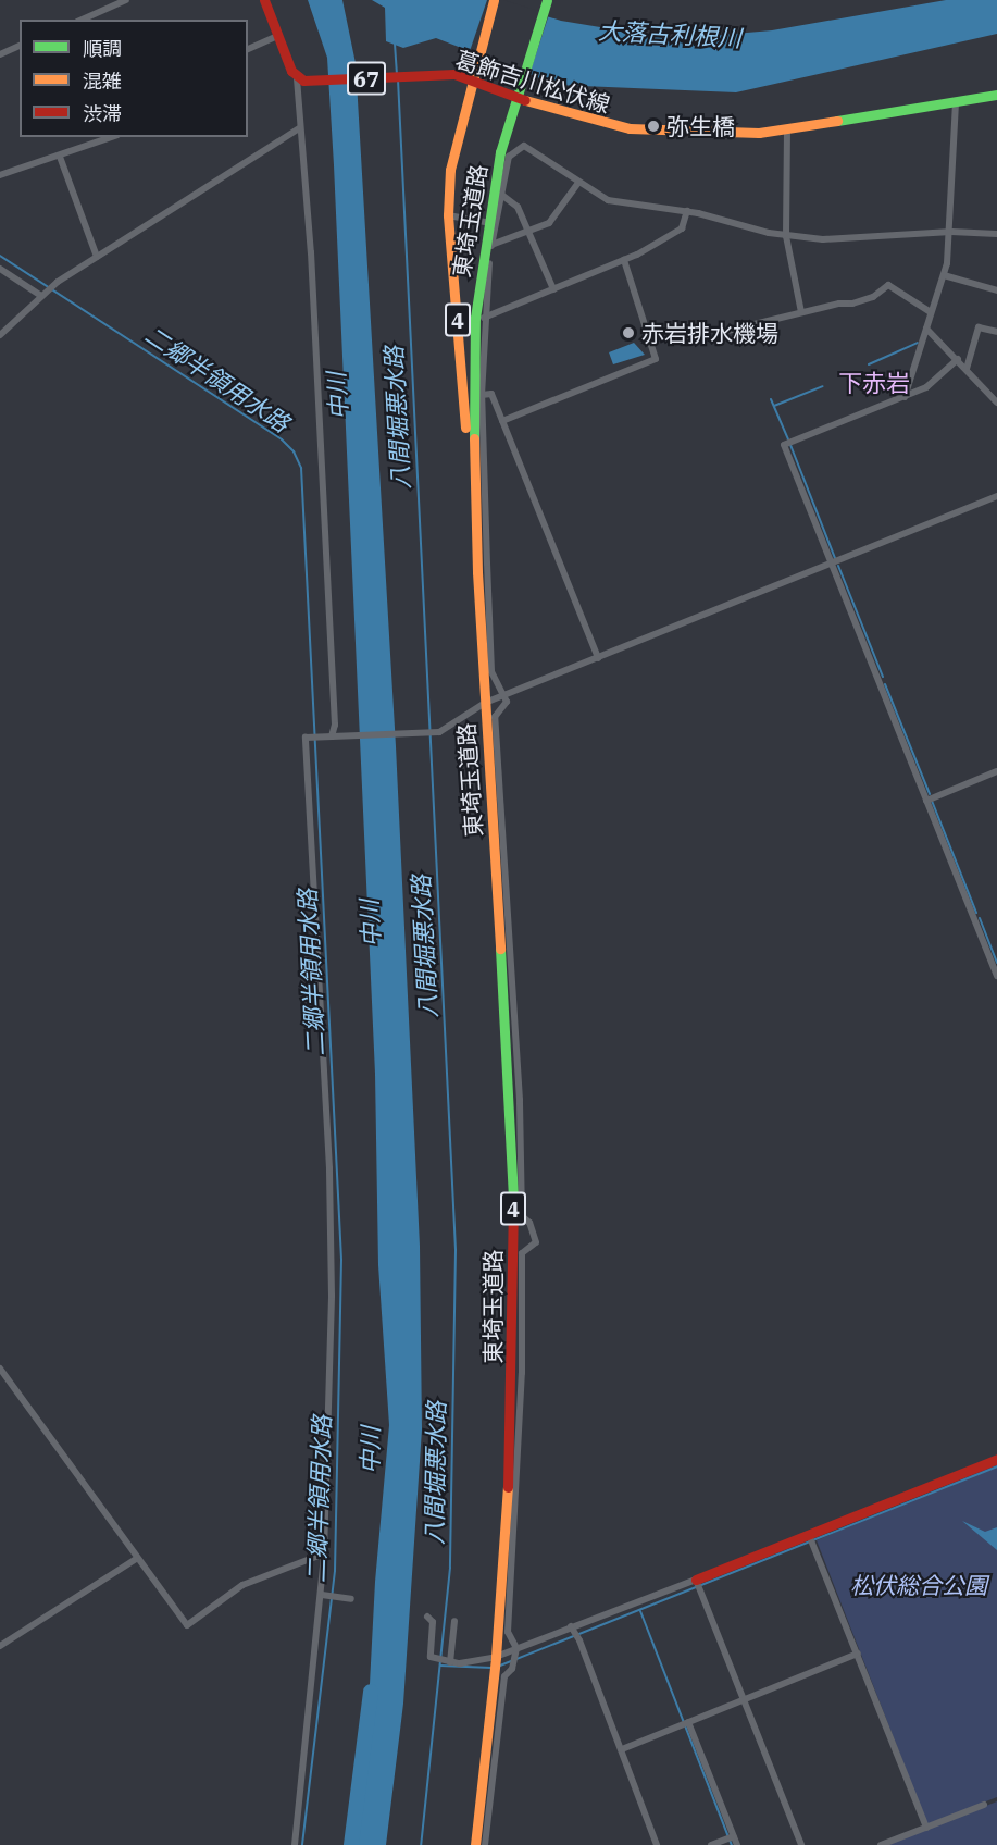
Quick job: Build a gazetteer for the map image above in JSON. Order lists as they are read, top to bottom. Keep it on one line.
{"streets":{"main road":["67","葛飾吉川松伏線","東埼玉道路","4"]},"crossings":[["葛飾吉川松伏線","東埼玉道路"]],"districts":["下赤岩"],"water":["大落古利根川","二郷半領用水路","中川","八間堀悪水路"],"parks":["松伏総合公園"],"places":["弥生橋","赤岩排水機場"],"legend":["順調","混雑","渋滞"]}
